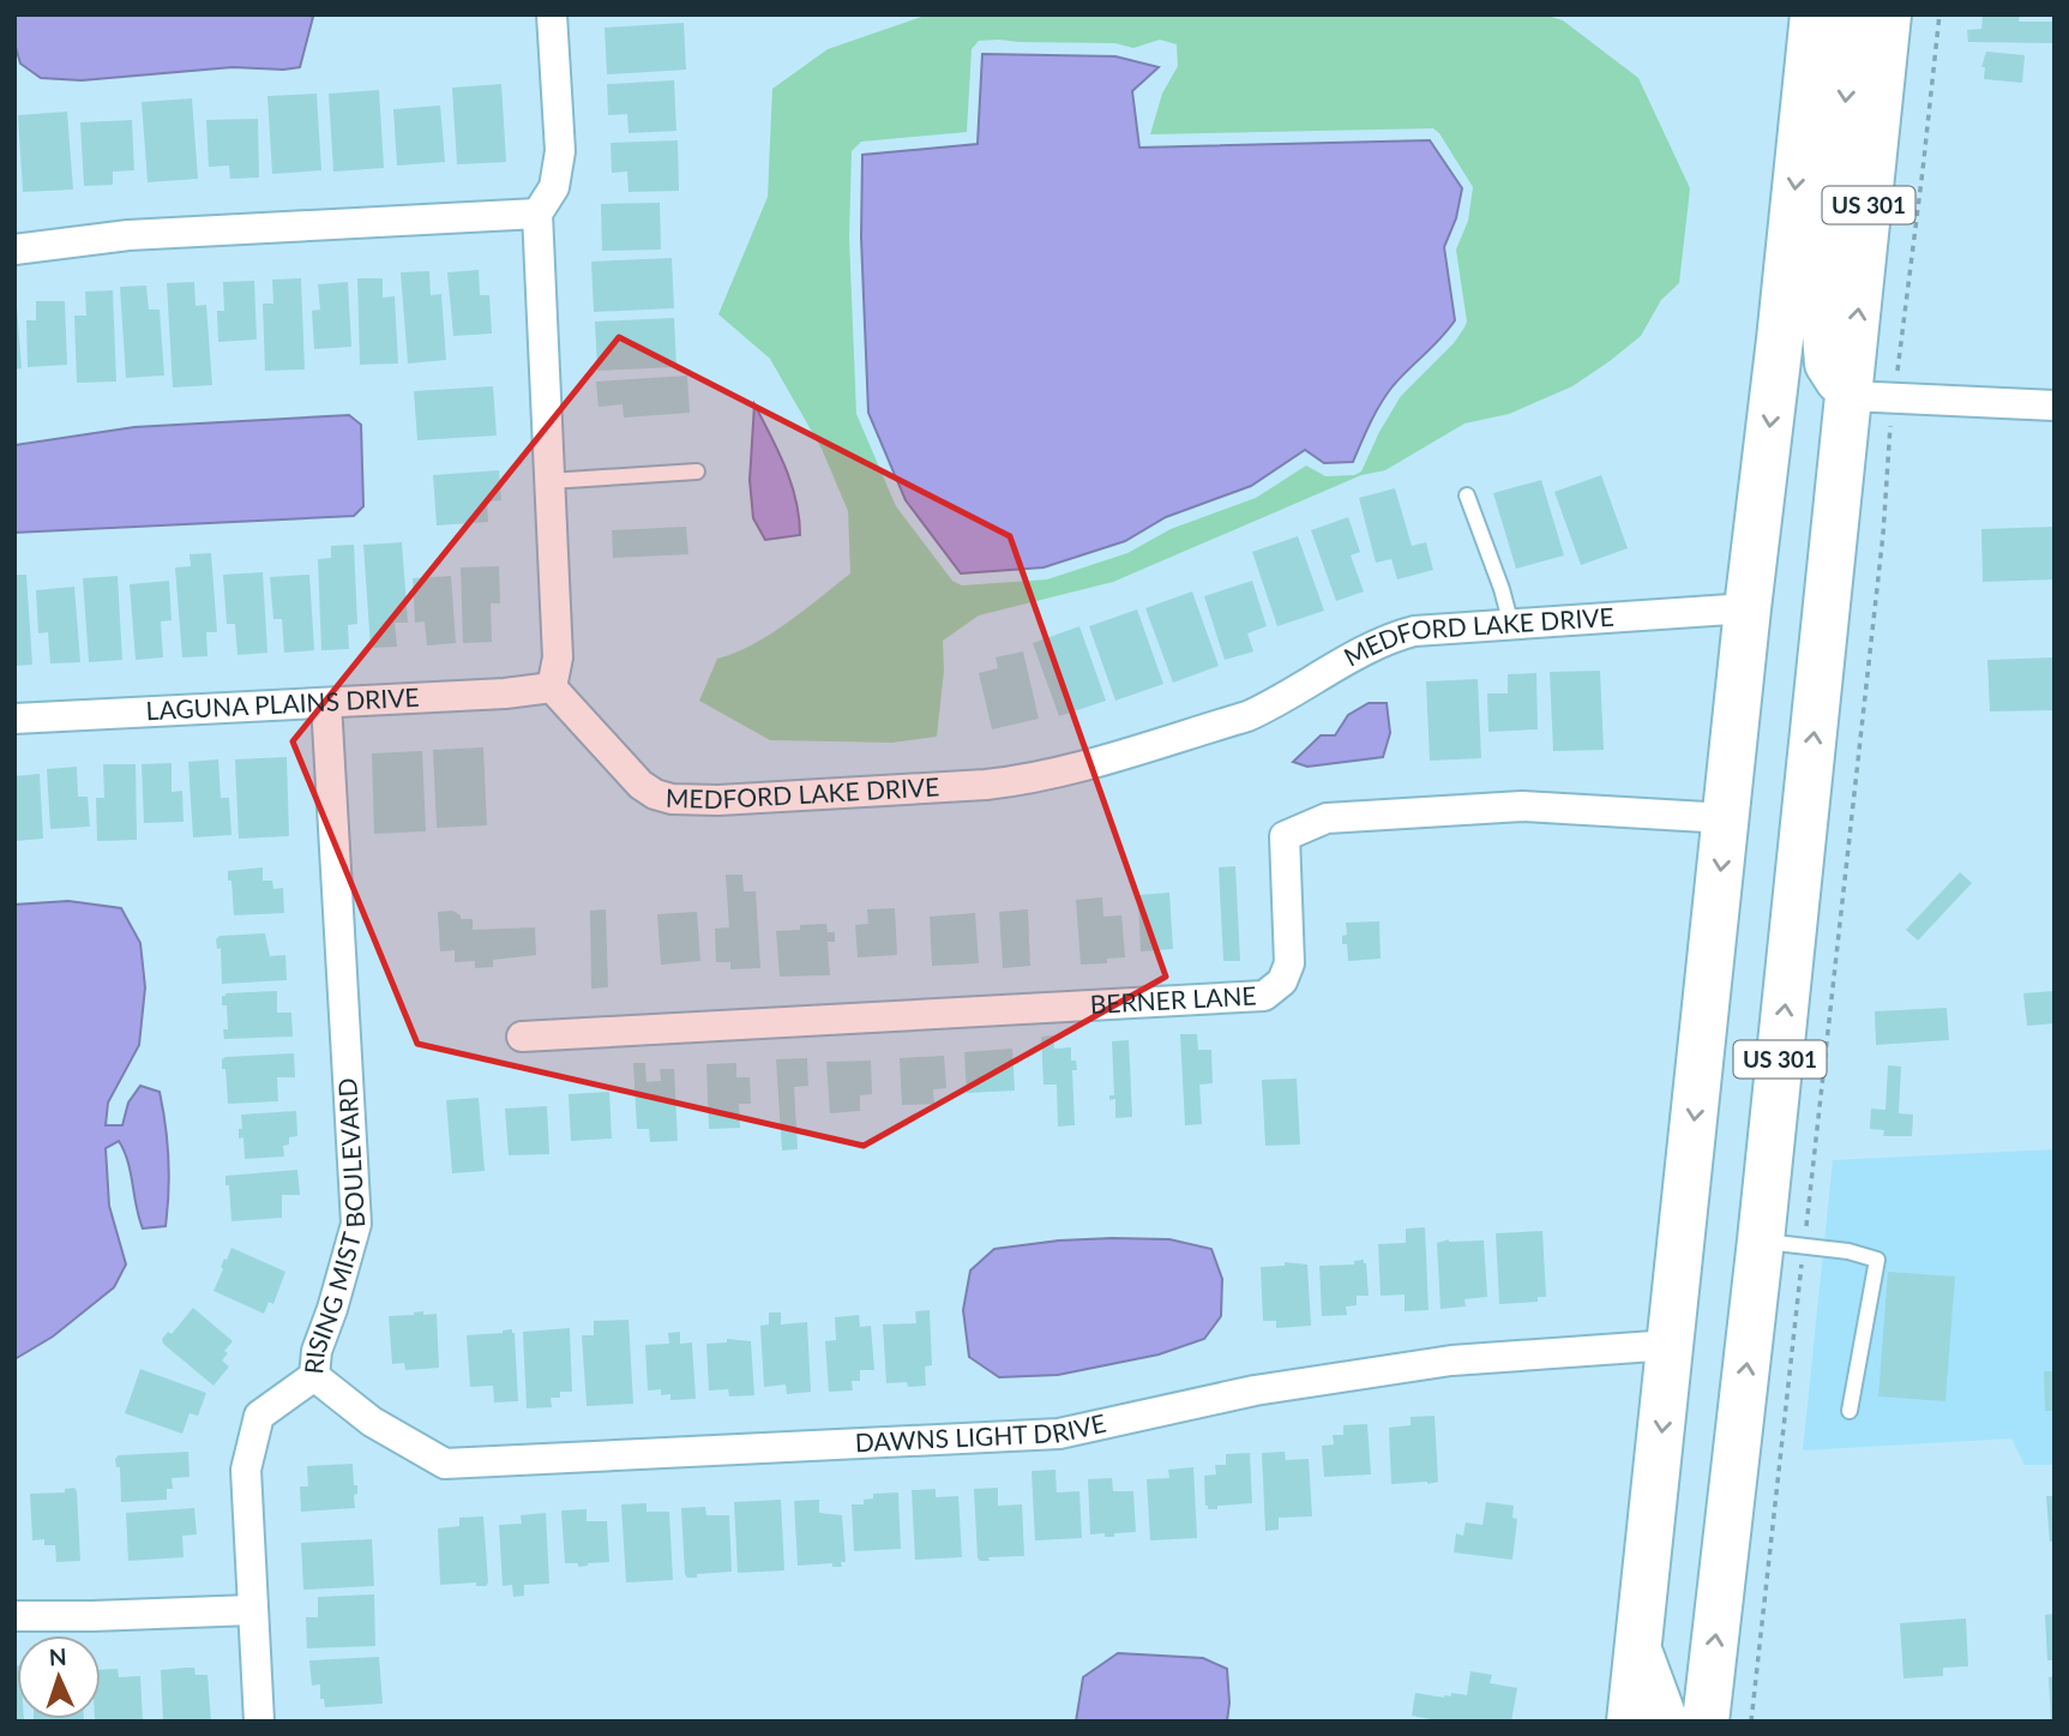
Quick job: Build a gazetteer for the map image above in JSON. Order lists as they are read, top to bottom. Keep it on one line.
{"streets":{"main road":["US 301"],"street":["MEDFORD LAKE DRIVE","LAGUNA PLAINS DRIVE","BERNER LANE","RISING MIST BOULEVARD","DAWNS LIGHT DRIVE"]},"crossings":[["US 301","MEDFORD LAKE DRIVE"],["US 301","BERNER LANE"],["US 301","DAWNS LIGHT DRIVE"],["MEDFORD LAKE DRIVE","LAGUNA PLAINS DRIVE"],["LAGUNA PLAINS DRIVE","RISING MIST BOULEVARD"],["RISING MIST BOULEVARD","DAWNS LIGHT DRIVE"]],"north":"top"}
